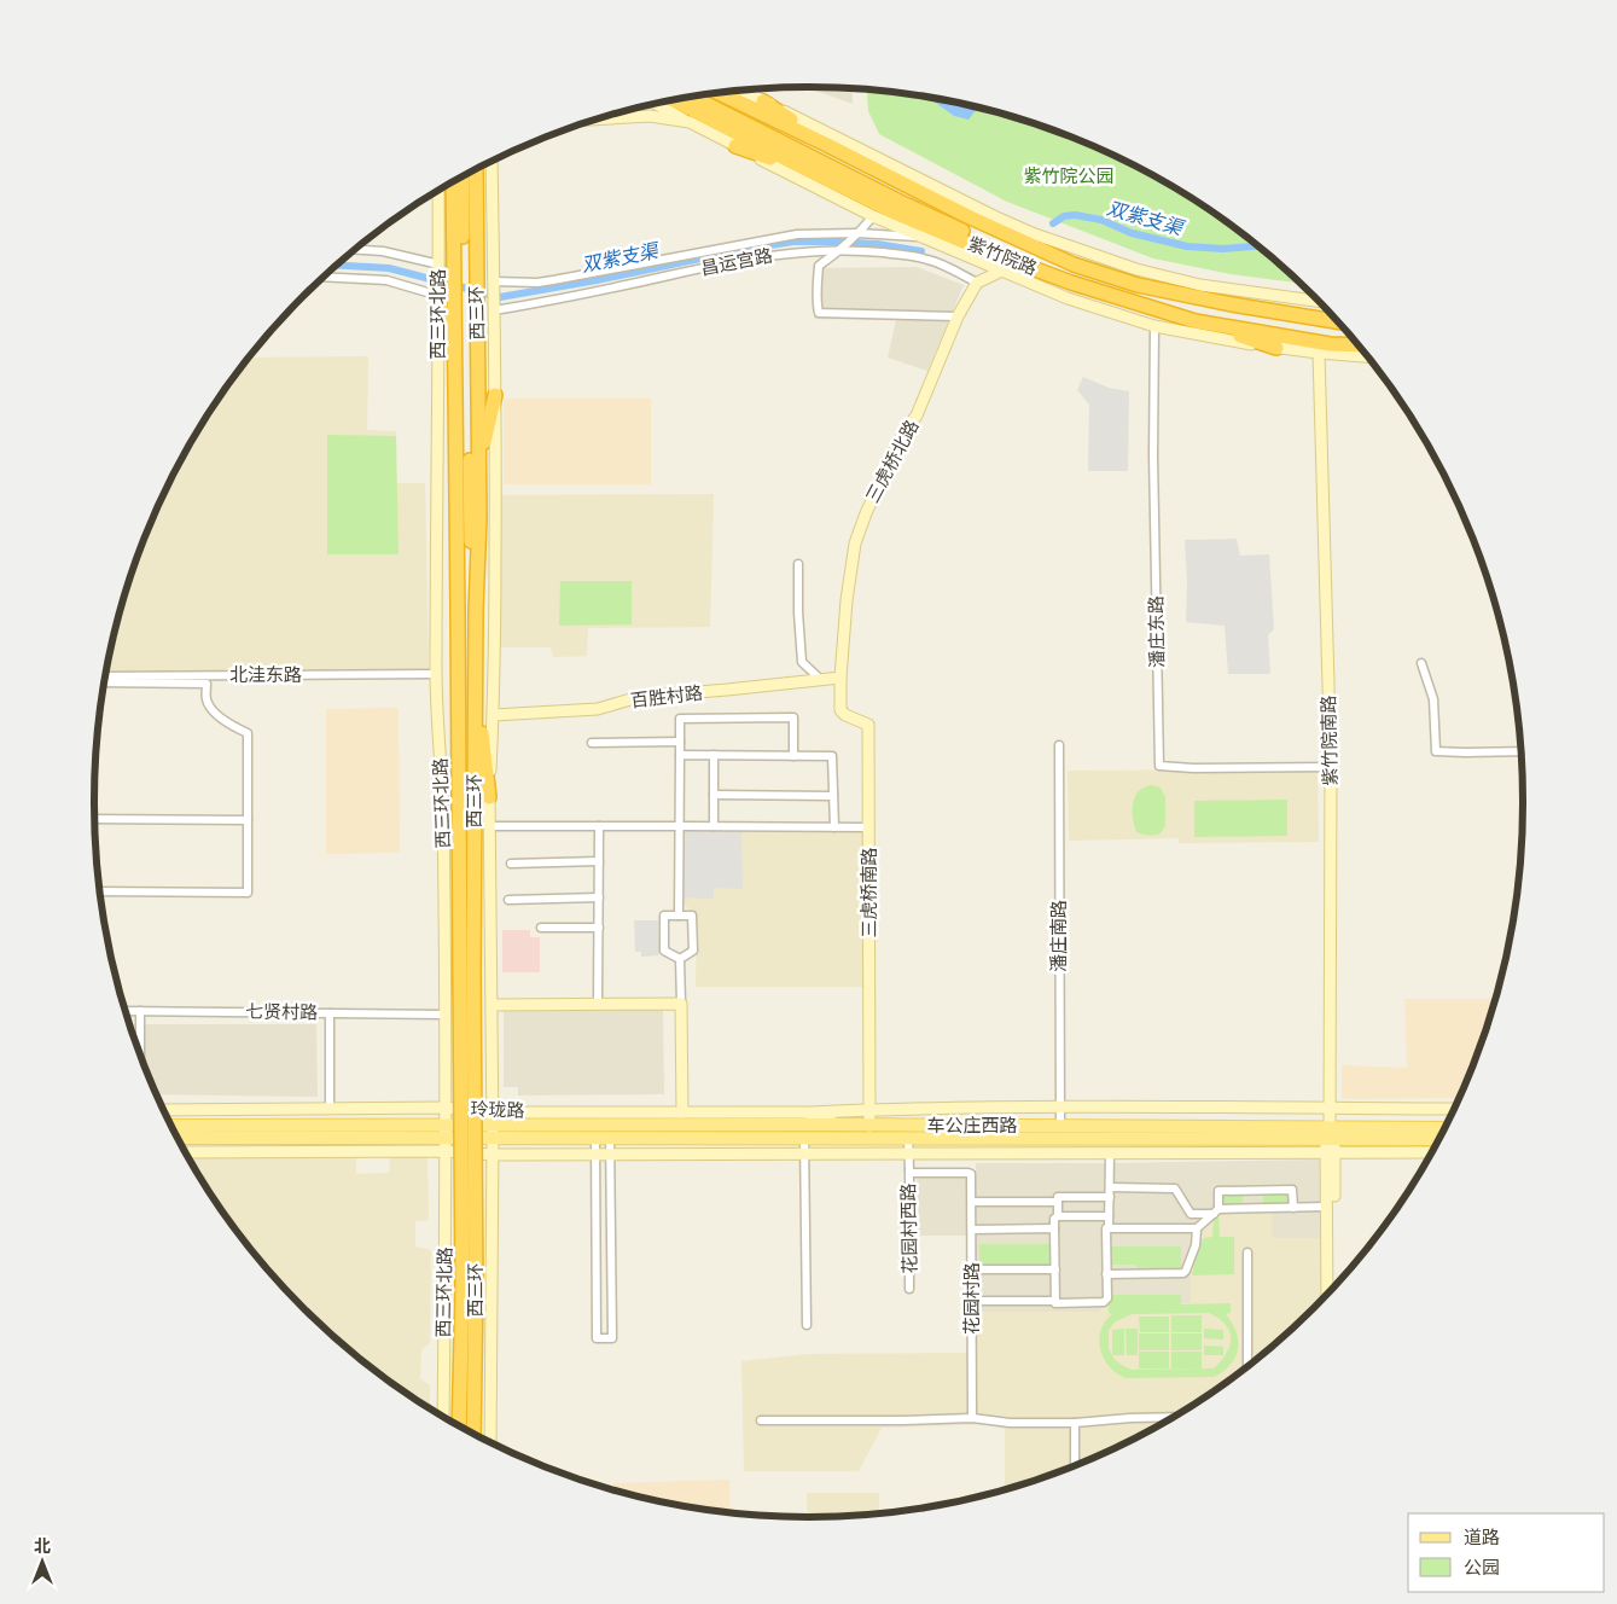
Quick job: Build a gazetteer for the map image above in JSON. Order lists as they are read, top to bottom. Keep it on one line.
{"streets":{"highway":["紫竹院路","西三环"],"main road":["玲珑路","车公庄西路"],"street":["昌运宫路","西三环北路","三虎桥北路","潘庄东路","北洼东路","百胜村路","紫竹院南路","三虎桥南路","潘庄南路","七贤村路","花园村西路","花园村路"]},"crossings":[["紫竹院路","潘庄东路"],["紫竹院路","紫竹院南路"],["昌运宫路","三虎桥北路"],["西三环北路","北洼东路"],["西三环北路","七贤村路"],["西三环北路","玲珑路"],["三虎桥北路","百胜村路"],["三虎桥北路","三虎桥南路"],["潘庄东路","紫竹院南路"],["百胜村路","三虎桥南路"],["紫竹院南路","车公庄西路"],["三虎桥南路","车公庄西路"],["潘庄南路","车公庄西路"],["玲珑路","车公庄西路"],["车公庄西路","花园村西路"],["花园村西路","花园村路"]],"water":["双紫支渠"],"parks":["紫竹院公园"],"legend":["道路","公园"],"north":"top"}
